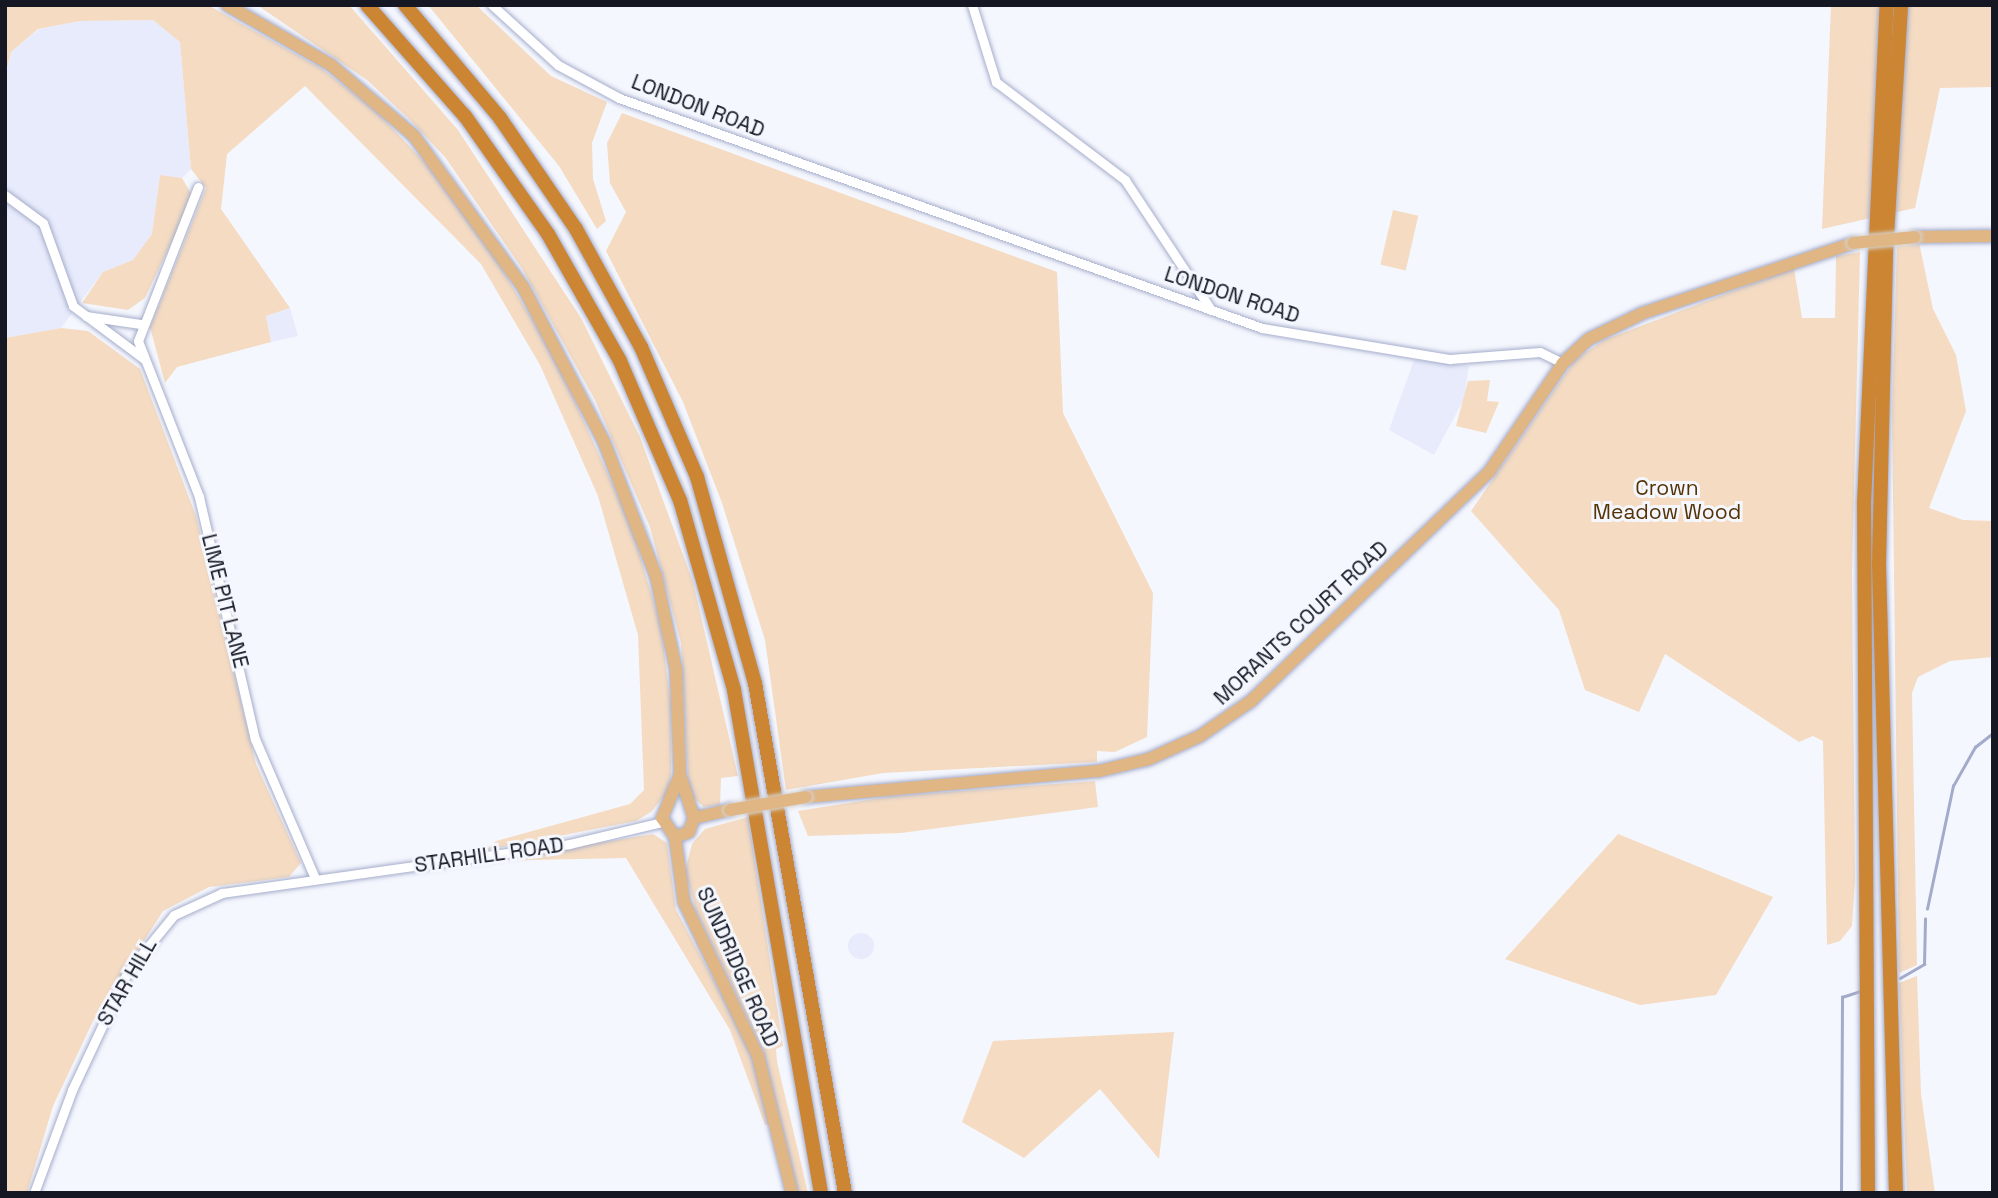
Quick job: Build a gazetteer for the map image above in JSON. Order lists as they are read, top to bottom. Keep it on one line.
{"streets":{"main road":["MORANTS COURT ROAD","SUNDRIDGE ROAD"],"street":["LONDON ROAD","LIME PIT LANE","STARHILL ROAD","STAR HILL"]},"crossings":[["LONDON ROAD","MORANTS COURT ROAD"],["LIME PIT LANE","STARHILL ROAD"],["LIME PIT LANE","STAR HILL"],["MORANTS COURT ROAD","STARHILL ROAD"],["STARHILL ROAD","STAR HILL"]],"parks":["Crown Meadow Wood"]}
